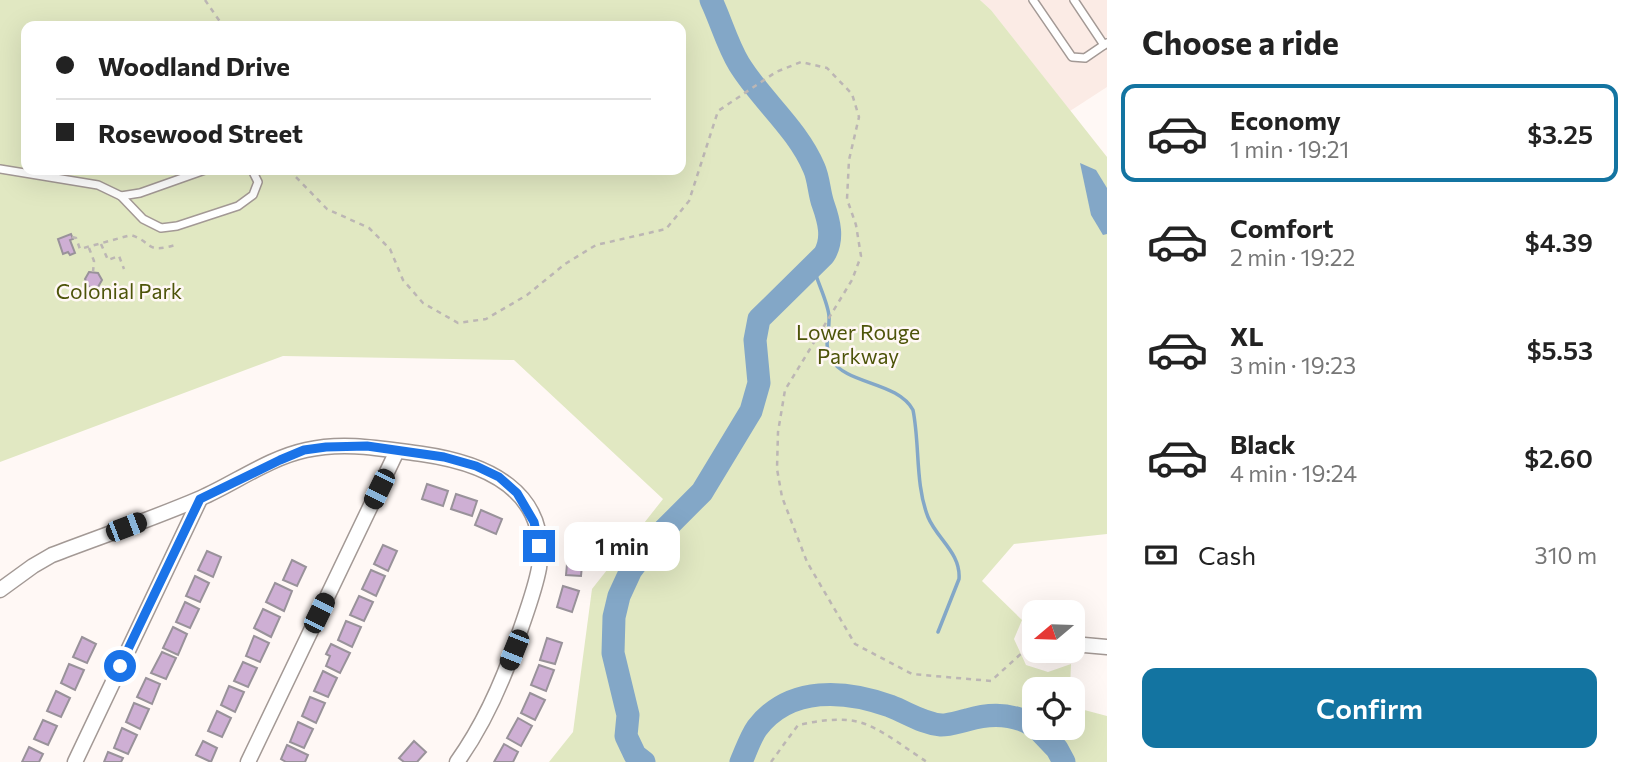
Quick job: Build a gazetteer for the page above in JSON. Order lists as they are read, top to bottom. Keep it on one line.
{"parks":["Colonial Park","Lower Rouge Parkway"],"north":"left","page":{"heading":"Choose a ride","banner":["Woodland Drive","Rosewood Street"],"list":[{"name":"Economy","note":"1 min · 19:21","value":"$3.25"},{"name":"Comfort","note":"2 min · 19:22","value":"$4.39"},{"name":"XL","note":"3 min · 19:23","value":"$5.53"},{"name":"Black","note":"4 min · 19:24","value":"$2.60"}],"pay":["Cash","310 m"],"bubble":"1 min","buttons":"Confirm"}}
